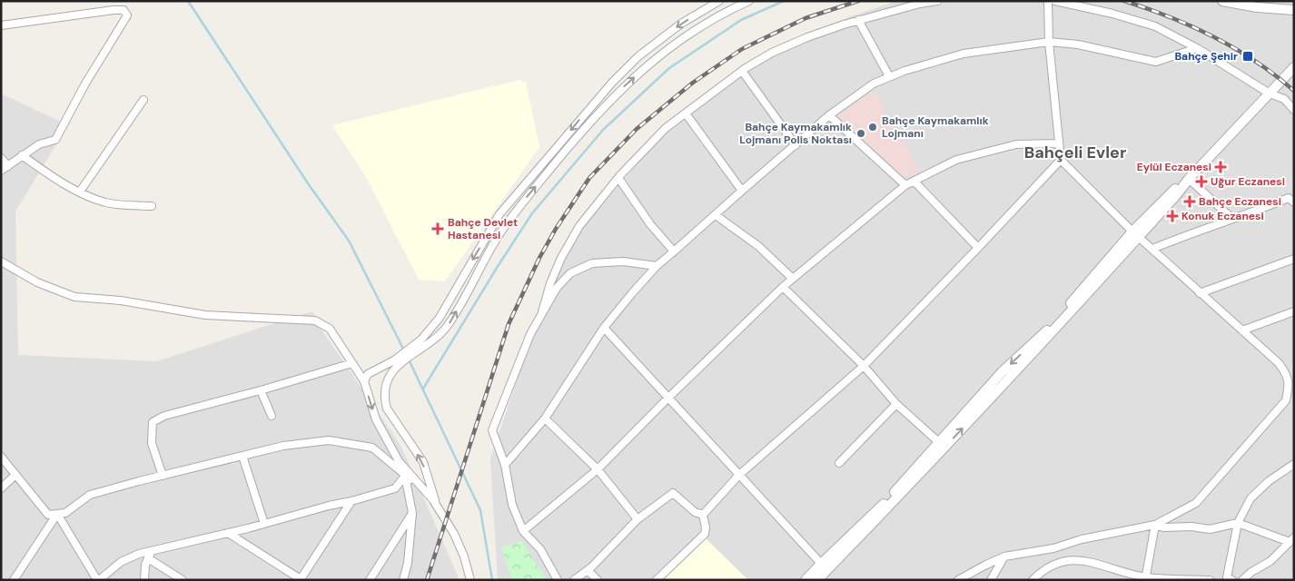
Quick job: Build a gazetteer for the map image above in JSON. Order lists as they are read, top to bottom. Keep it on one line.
{"districts":["Bahçeli Evler"],"places":{"transit":["Bahçe Şehir"],"other":["Bahçe Kaymakamlık Lojmanı","Bahçe Kaymakamlık Lojmanı Polis Noktası"],"health":["Eylül Eczanesi","Uğur Eczanesi","Bahçe Eczanesi","Konuk Eczanesi","Bahçe Devlet Hastanesi"]}}
